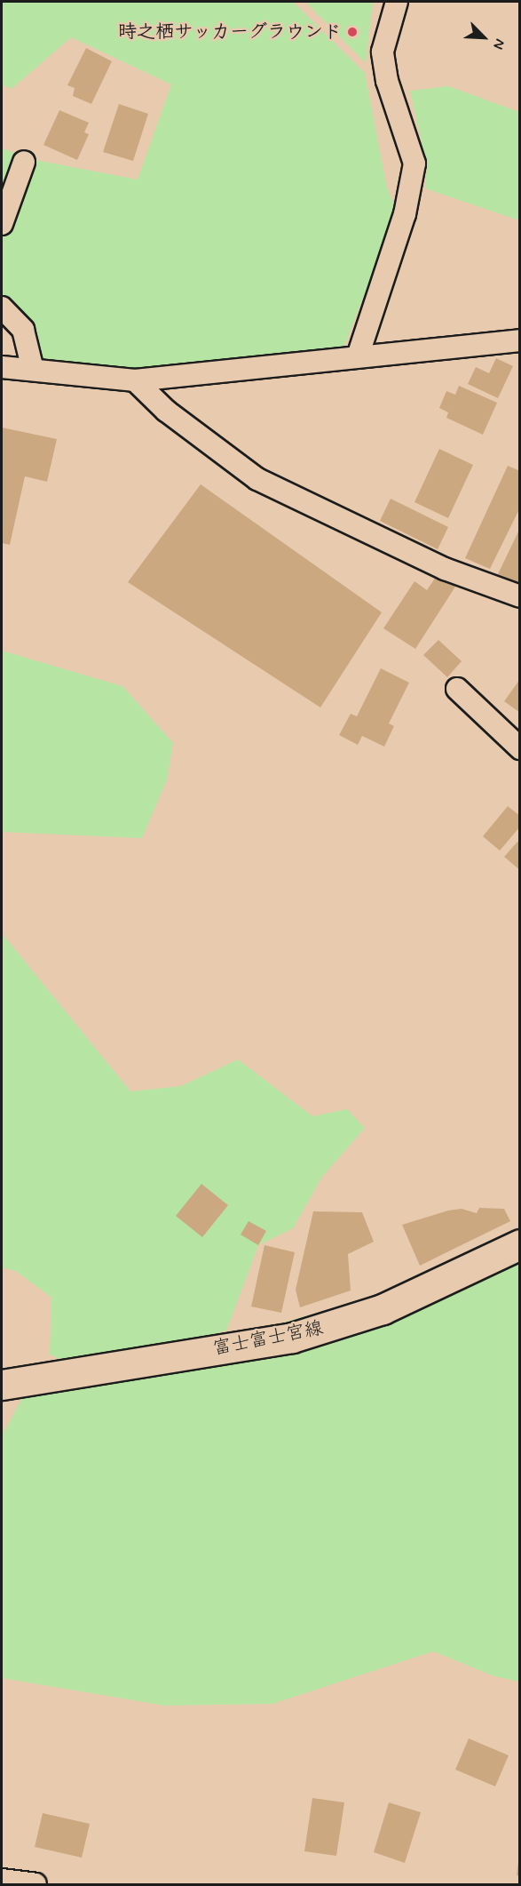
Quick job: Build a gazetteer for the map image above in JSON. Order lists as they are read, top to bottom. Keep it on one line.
{"streets":{"main road":["富士富士宮線"]},"places":["時之栖サッカーグラウンド"],"north":"bottom right"}
